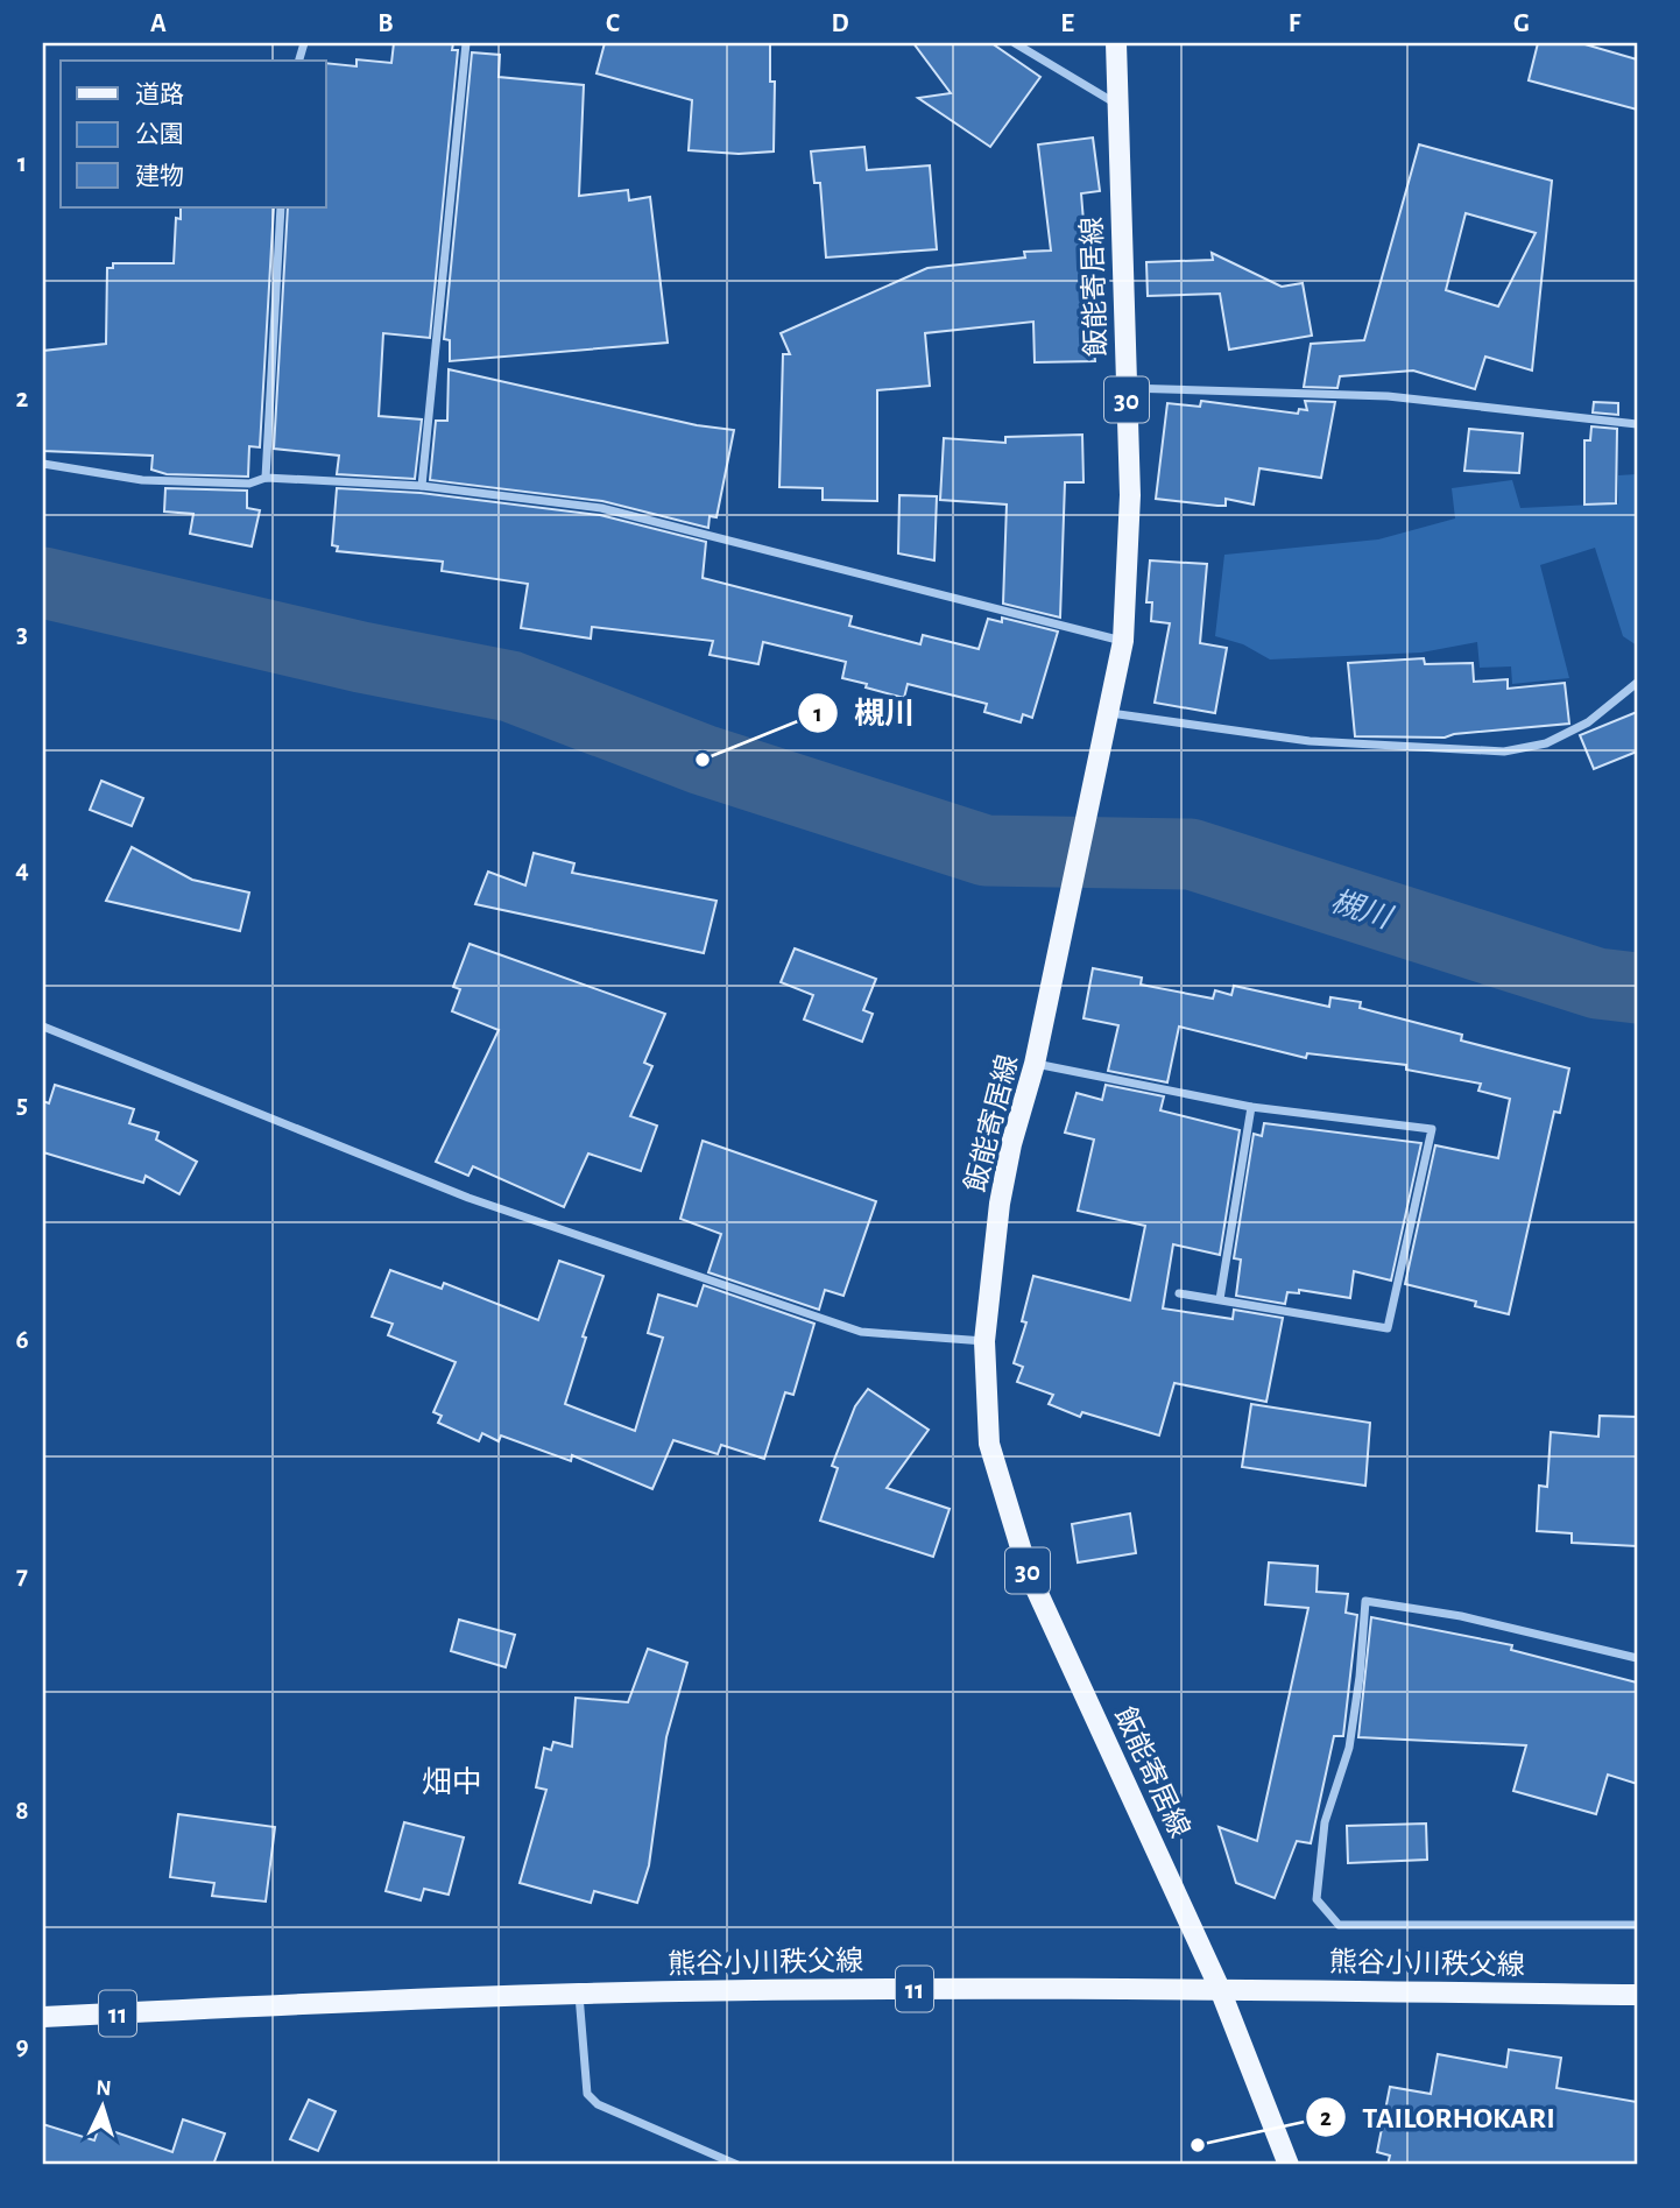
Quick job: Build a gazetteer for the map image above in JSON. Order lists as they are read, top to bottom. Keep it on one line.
{"streets":{"main road":["飯能寄居線","30","熊谷小川秩父線","11"]},"crossings":[["飯能寄居線","熊谷小川秩父線"]],"districts":["畑中"],"water":["槻川"],"places":["槻川","TAILORHOKARI"],"legend":["道路","公園","建物"],"north":"top","grid":{"columns":["A","B","C","D","E","F","G"],"rows":["1","2","3","4","5","6","7","8","9"]}}
